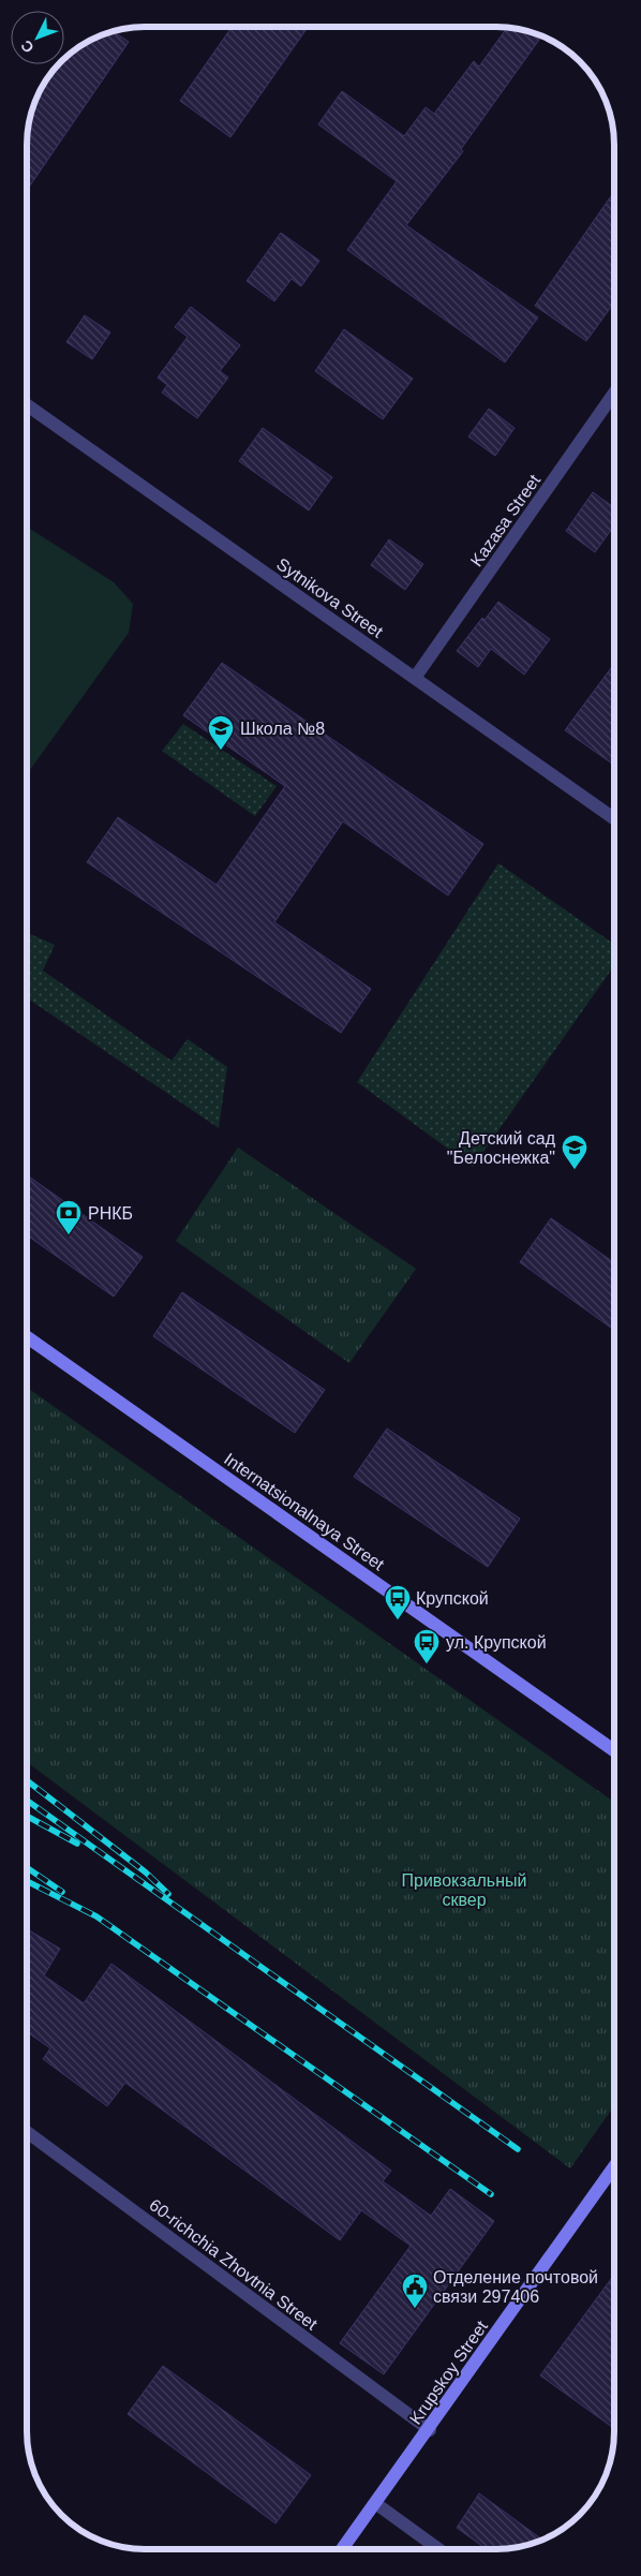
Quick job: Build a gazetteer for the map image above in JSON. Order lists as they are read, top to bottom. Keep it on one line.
{"streets":{"main road":["Internatsionalnaya Street","Krupskoy Street"],"street":["Kazasa Street","Sytnikova Street","60-richchia Zhovtnia Street"]},"crossings":[["Kazasa Street","Sytnikova Street"],["60-richchia Zhovtnia Street","Krupskoy Street"]],"parks":["Привокзальный сквер"],"places":{"school or university":["Школа №8","Детский сад \"Белоснежка\""],"bank":["РНКБ"],"bus stop":["Крупской","ул. Крупской"],"public building":["Отделение почтовой связи 297406"]},"north":"bottom left"}
